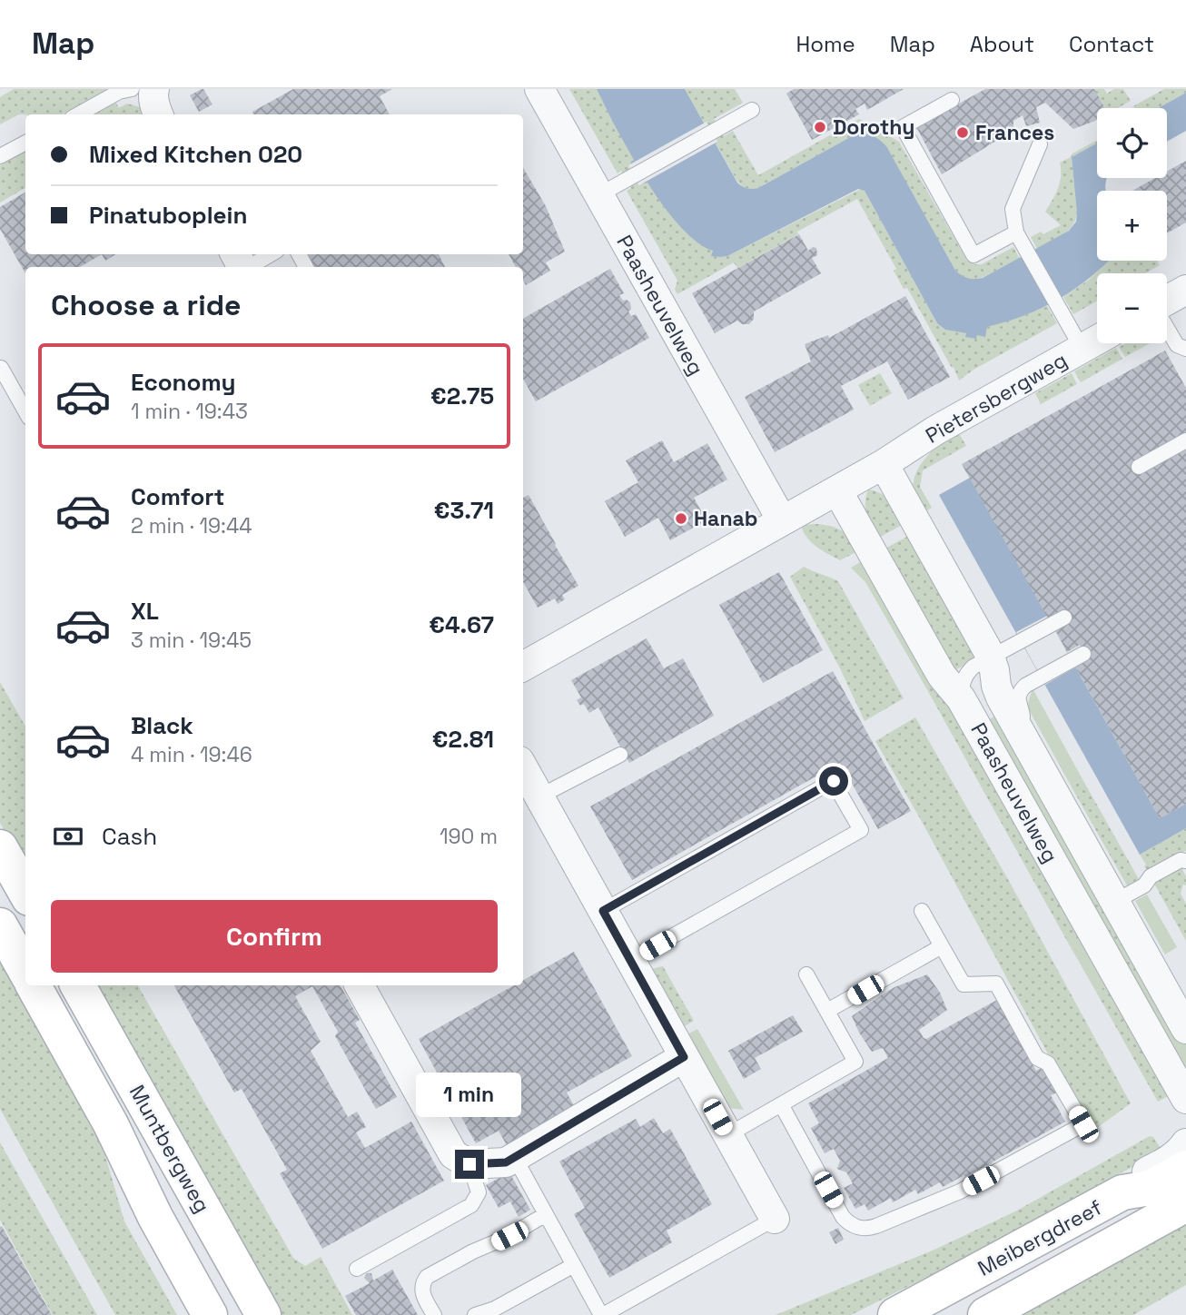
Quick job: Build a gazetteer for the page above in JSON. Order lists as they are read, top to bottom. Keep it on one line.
{"streets":{"main road":["Muntbergweg","Meibergdreef"],"street":["Paasheuvelweg","Pietersbergweg"]},"crossings":[["Paasheuvelweg","Pietersbergweg"]],"places":["Dorothy","Frances","Hanab"],"page":{"header":"Map","nav":["Home","Map","About","Contact"],"map_buttons":["+","−"],"banner":["Mixed Kitchen 020","Pinatuboplein"],"heading":"Choose a ride","list":[{"name":"Economy","note":"1 min · 19:43","value":"€2.75"},{"name":"Comfort","note":"2 min · 19:44","value":"€3.71"},{"name":"XL","note":"3 min · 19:45","value":"€4.67"},{"name":"Black","note":"4 min · 19:46","value":"€2.81"}],"pay":["Cash","190 m"],"buttons":"Confirm","bubble":"1 min"}}
